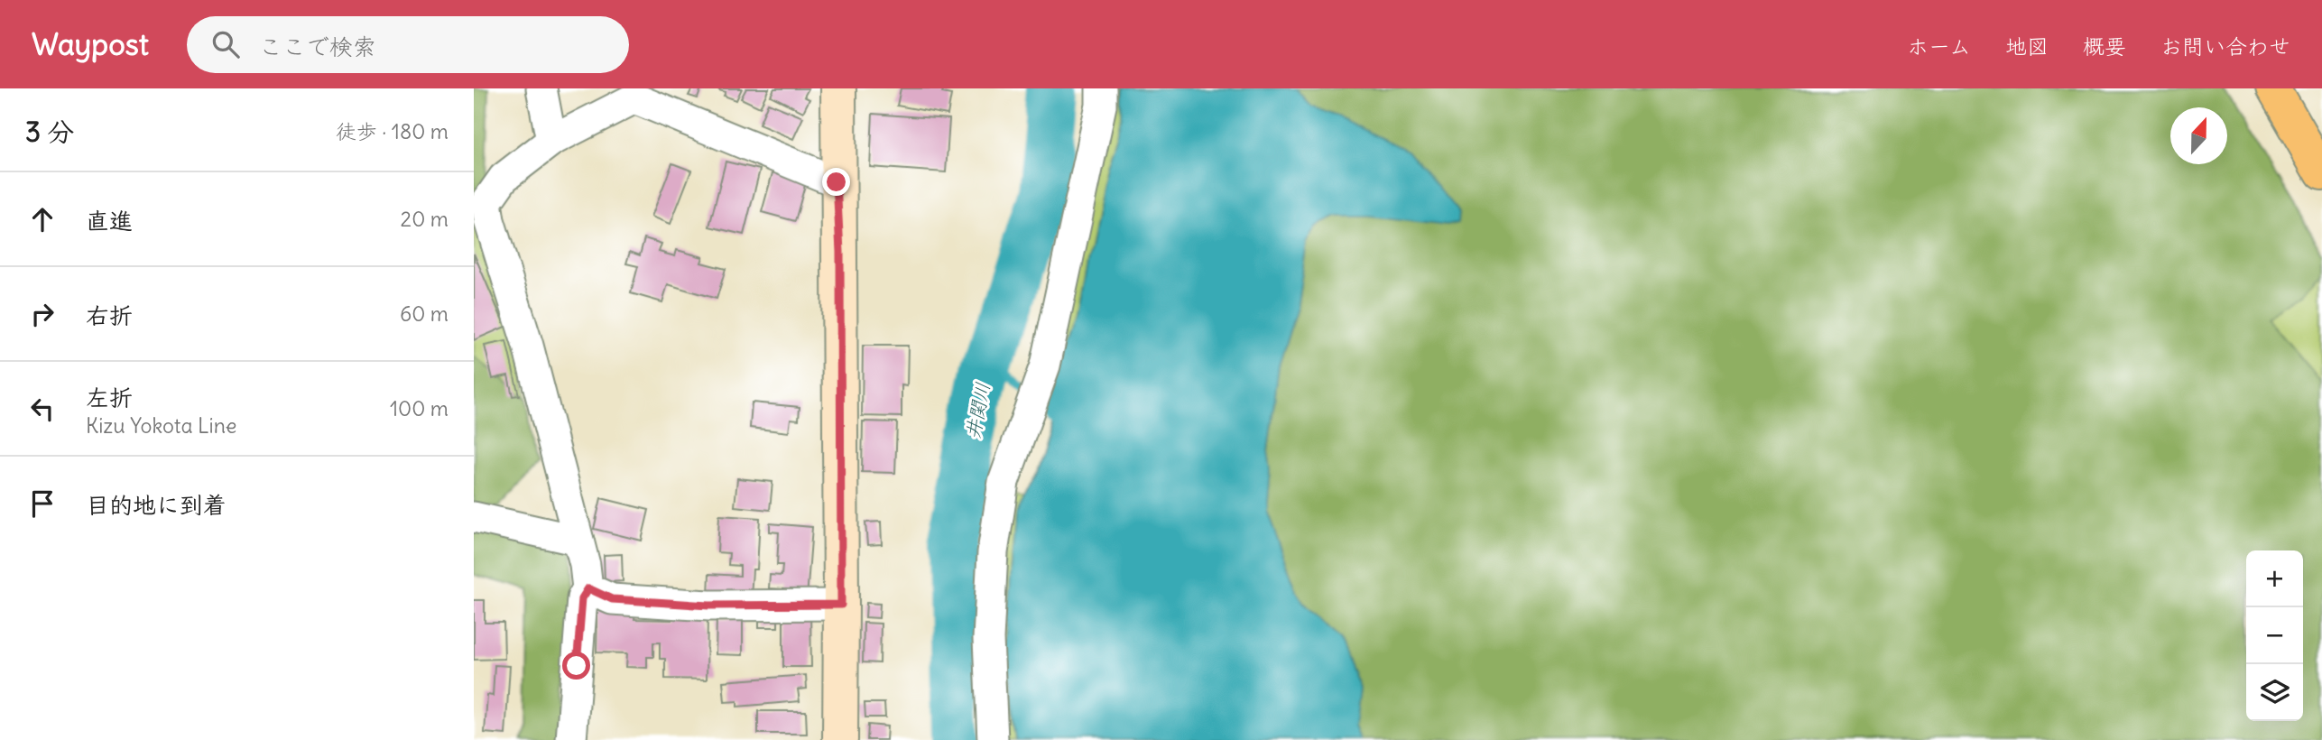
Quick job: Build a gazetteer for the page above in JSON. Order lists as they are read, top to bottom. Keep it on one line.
{"water":["井関川"],"north":"top","page":{"header":"Waypost","search":"ここで検索","nav":["ホーム","地図","概要","お問い合わせ"],"heading":["3 分","徒歩 · 180 m"],"list":[["直進","20 m"],["右折","60 m"],["左折","Kizu Yokota Line","100 m"],"目的地に到着"],"map_buttons":["+","−"]}}
